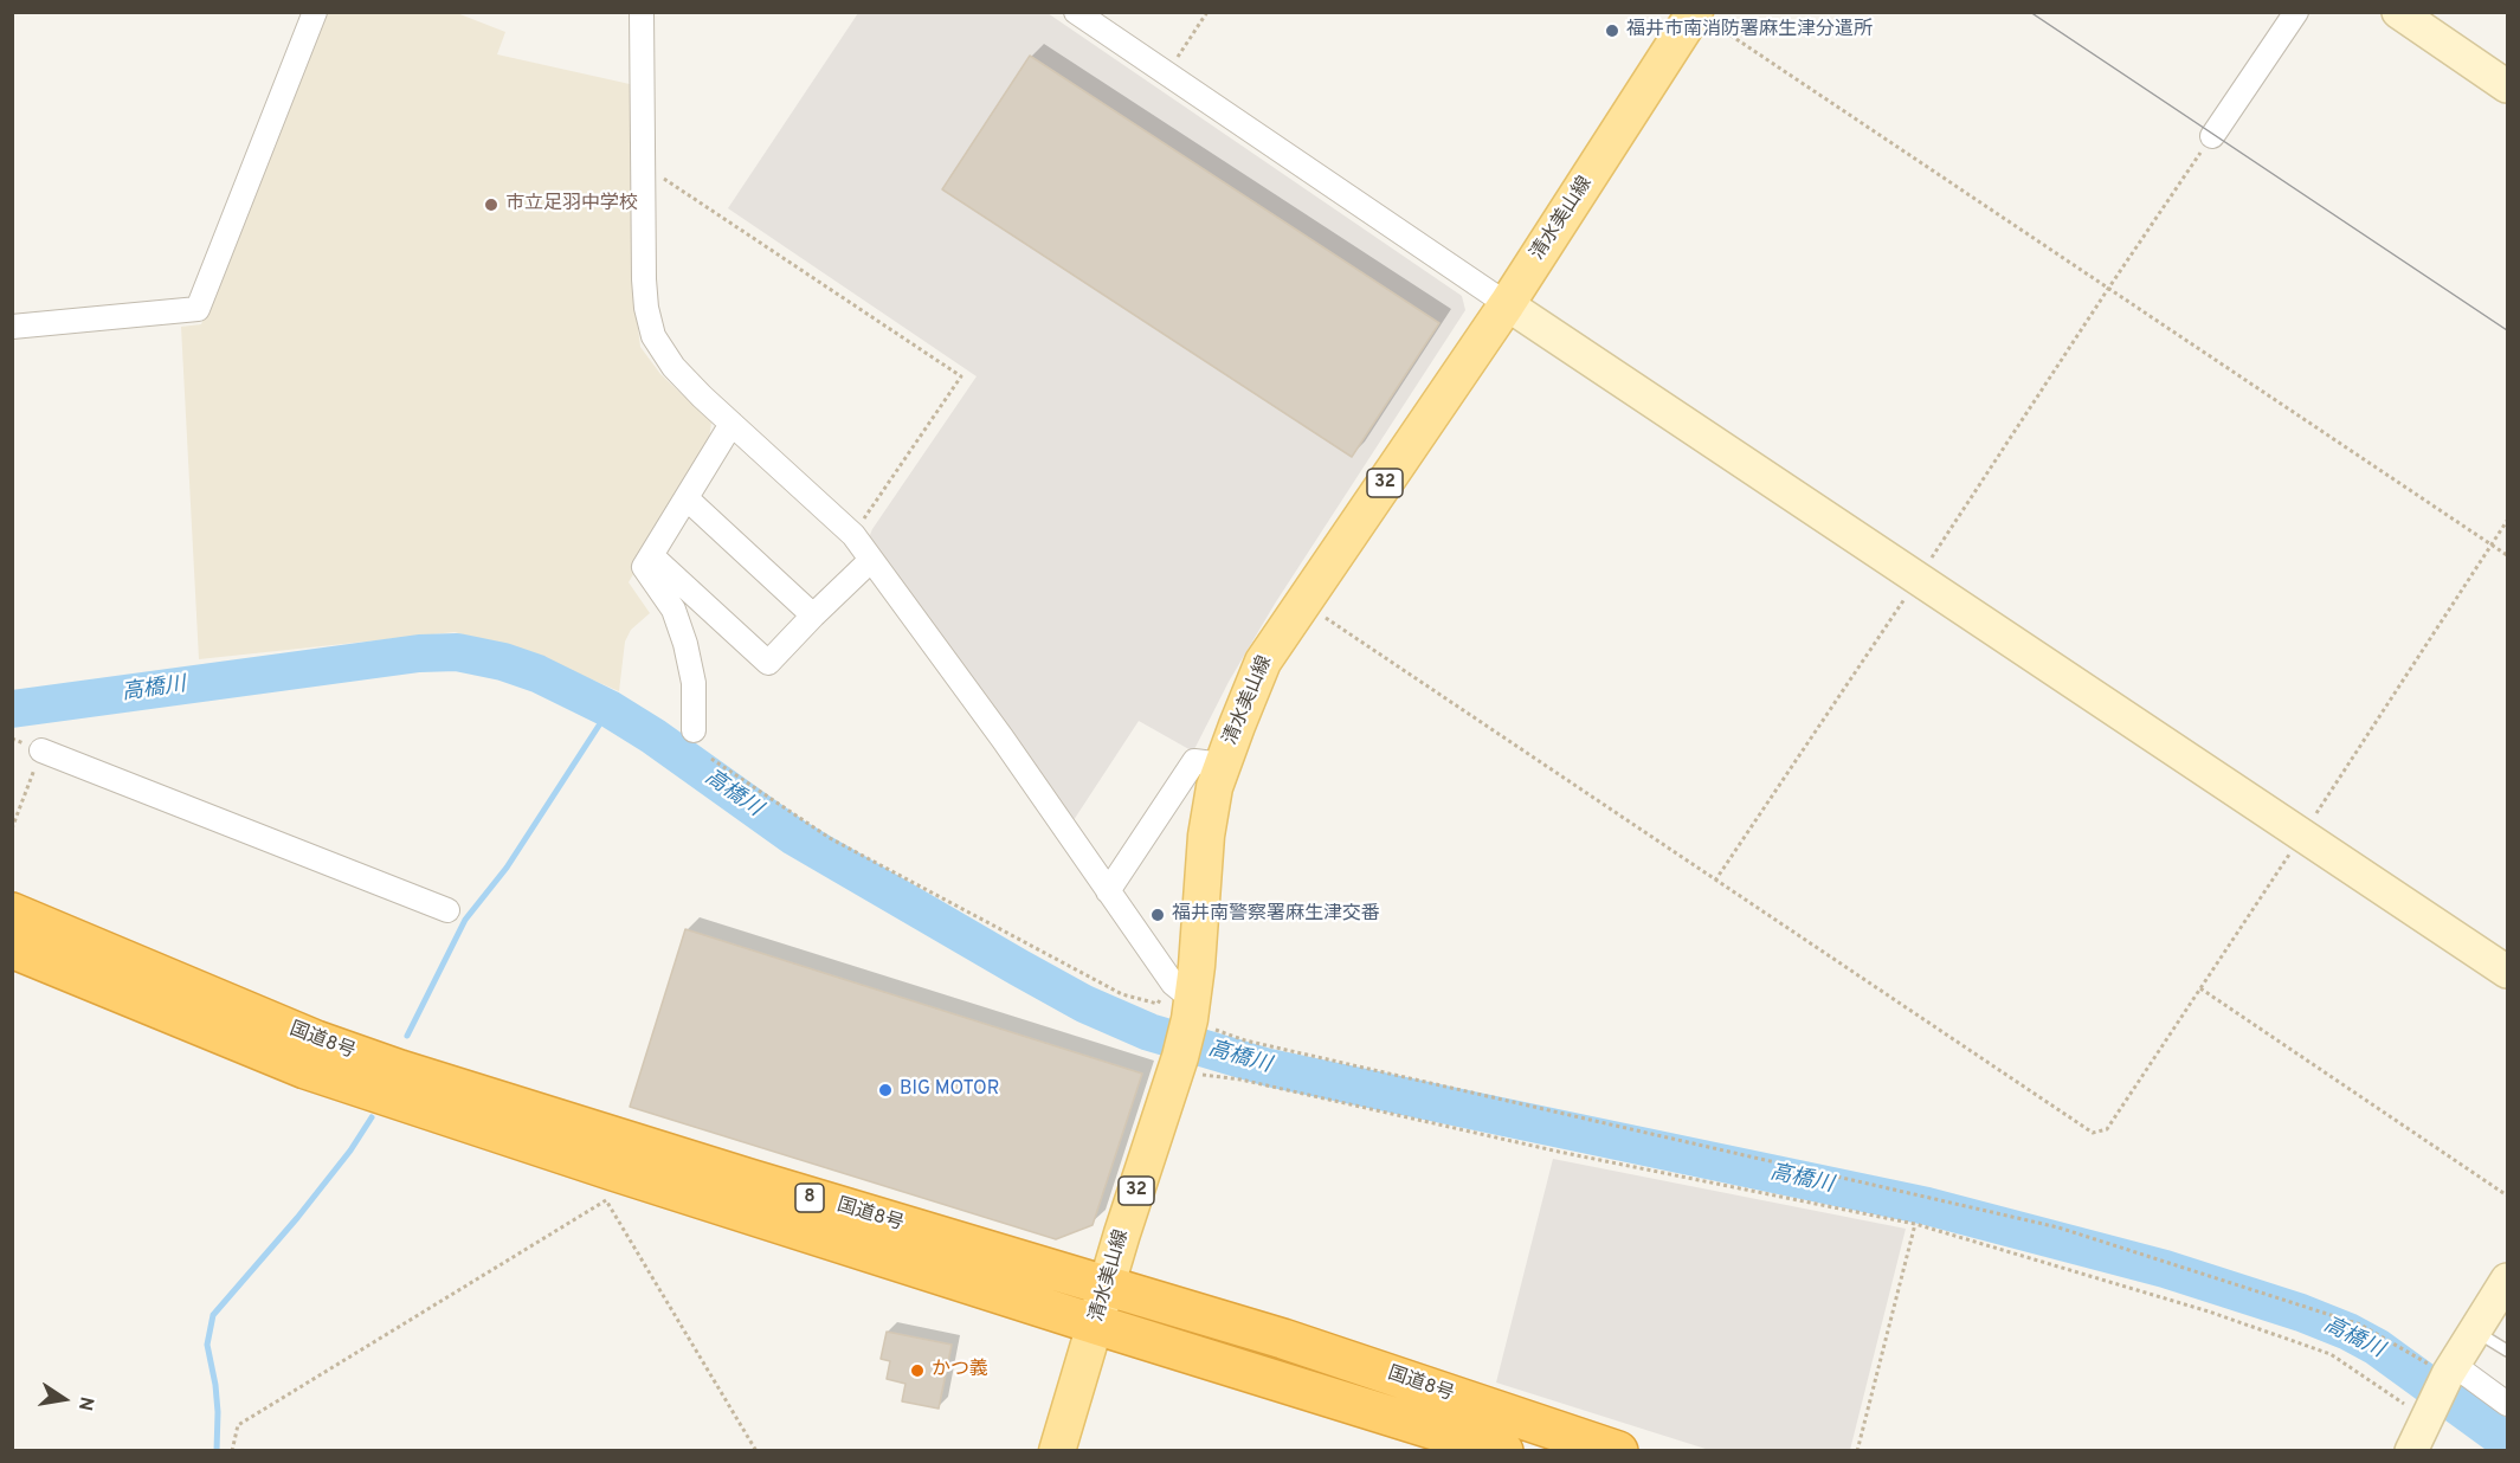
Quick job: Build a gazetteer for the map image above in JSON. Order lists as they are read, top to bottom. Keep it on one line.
{"streets":{"highway":["国道8号","8"],"main road":["清水美山線","32"]},"crossings":[["清水美山線","国道8号"]],"water":["高橋川"],"places":["福井市南消防署麻生津分遣所","市立足羽中学校","福井南警察署麻生津交番","BIG MOTOR","かつ義"],"north":"right"}
